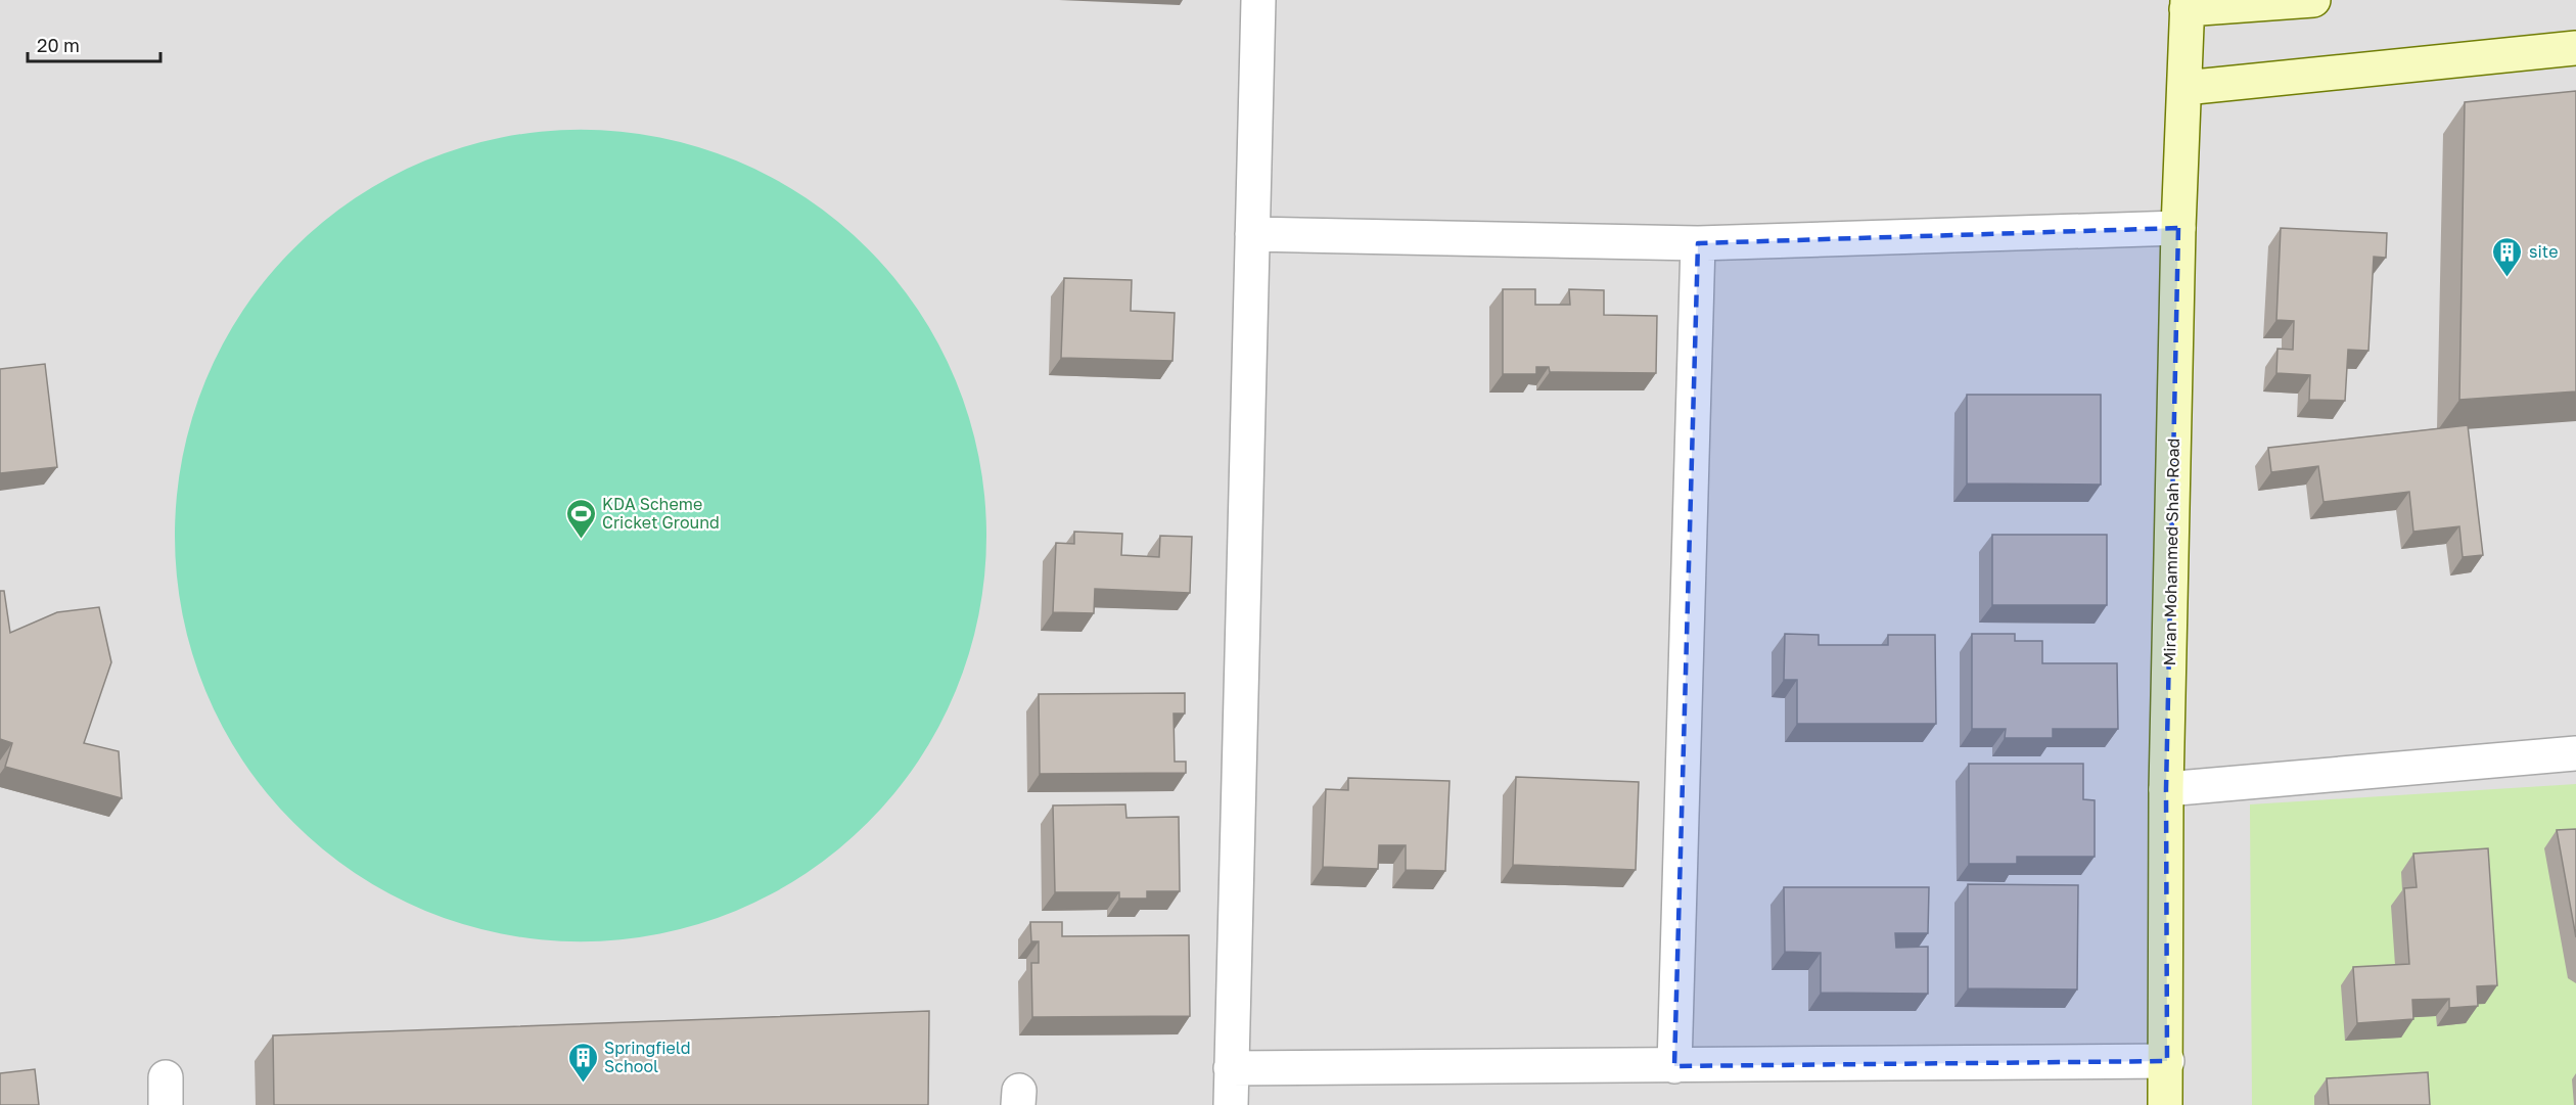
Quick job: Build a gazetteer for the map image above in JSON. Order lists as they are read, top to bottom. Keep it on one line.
{"streets":{"street":["Miran Mohammed Shah Road"]},"places":{"building":["site","Springfield School"],"sports":["KDA Scheme Cricket Ground"]},"scale_bar":"20 m"}
